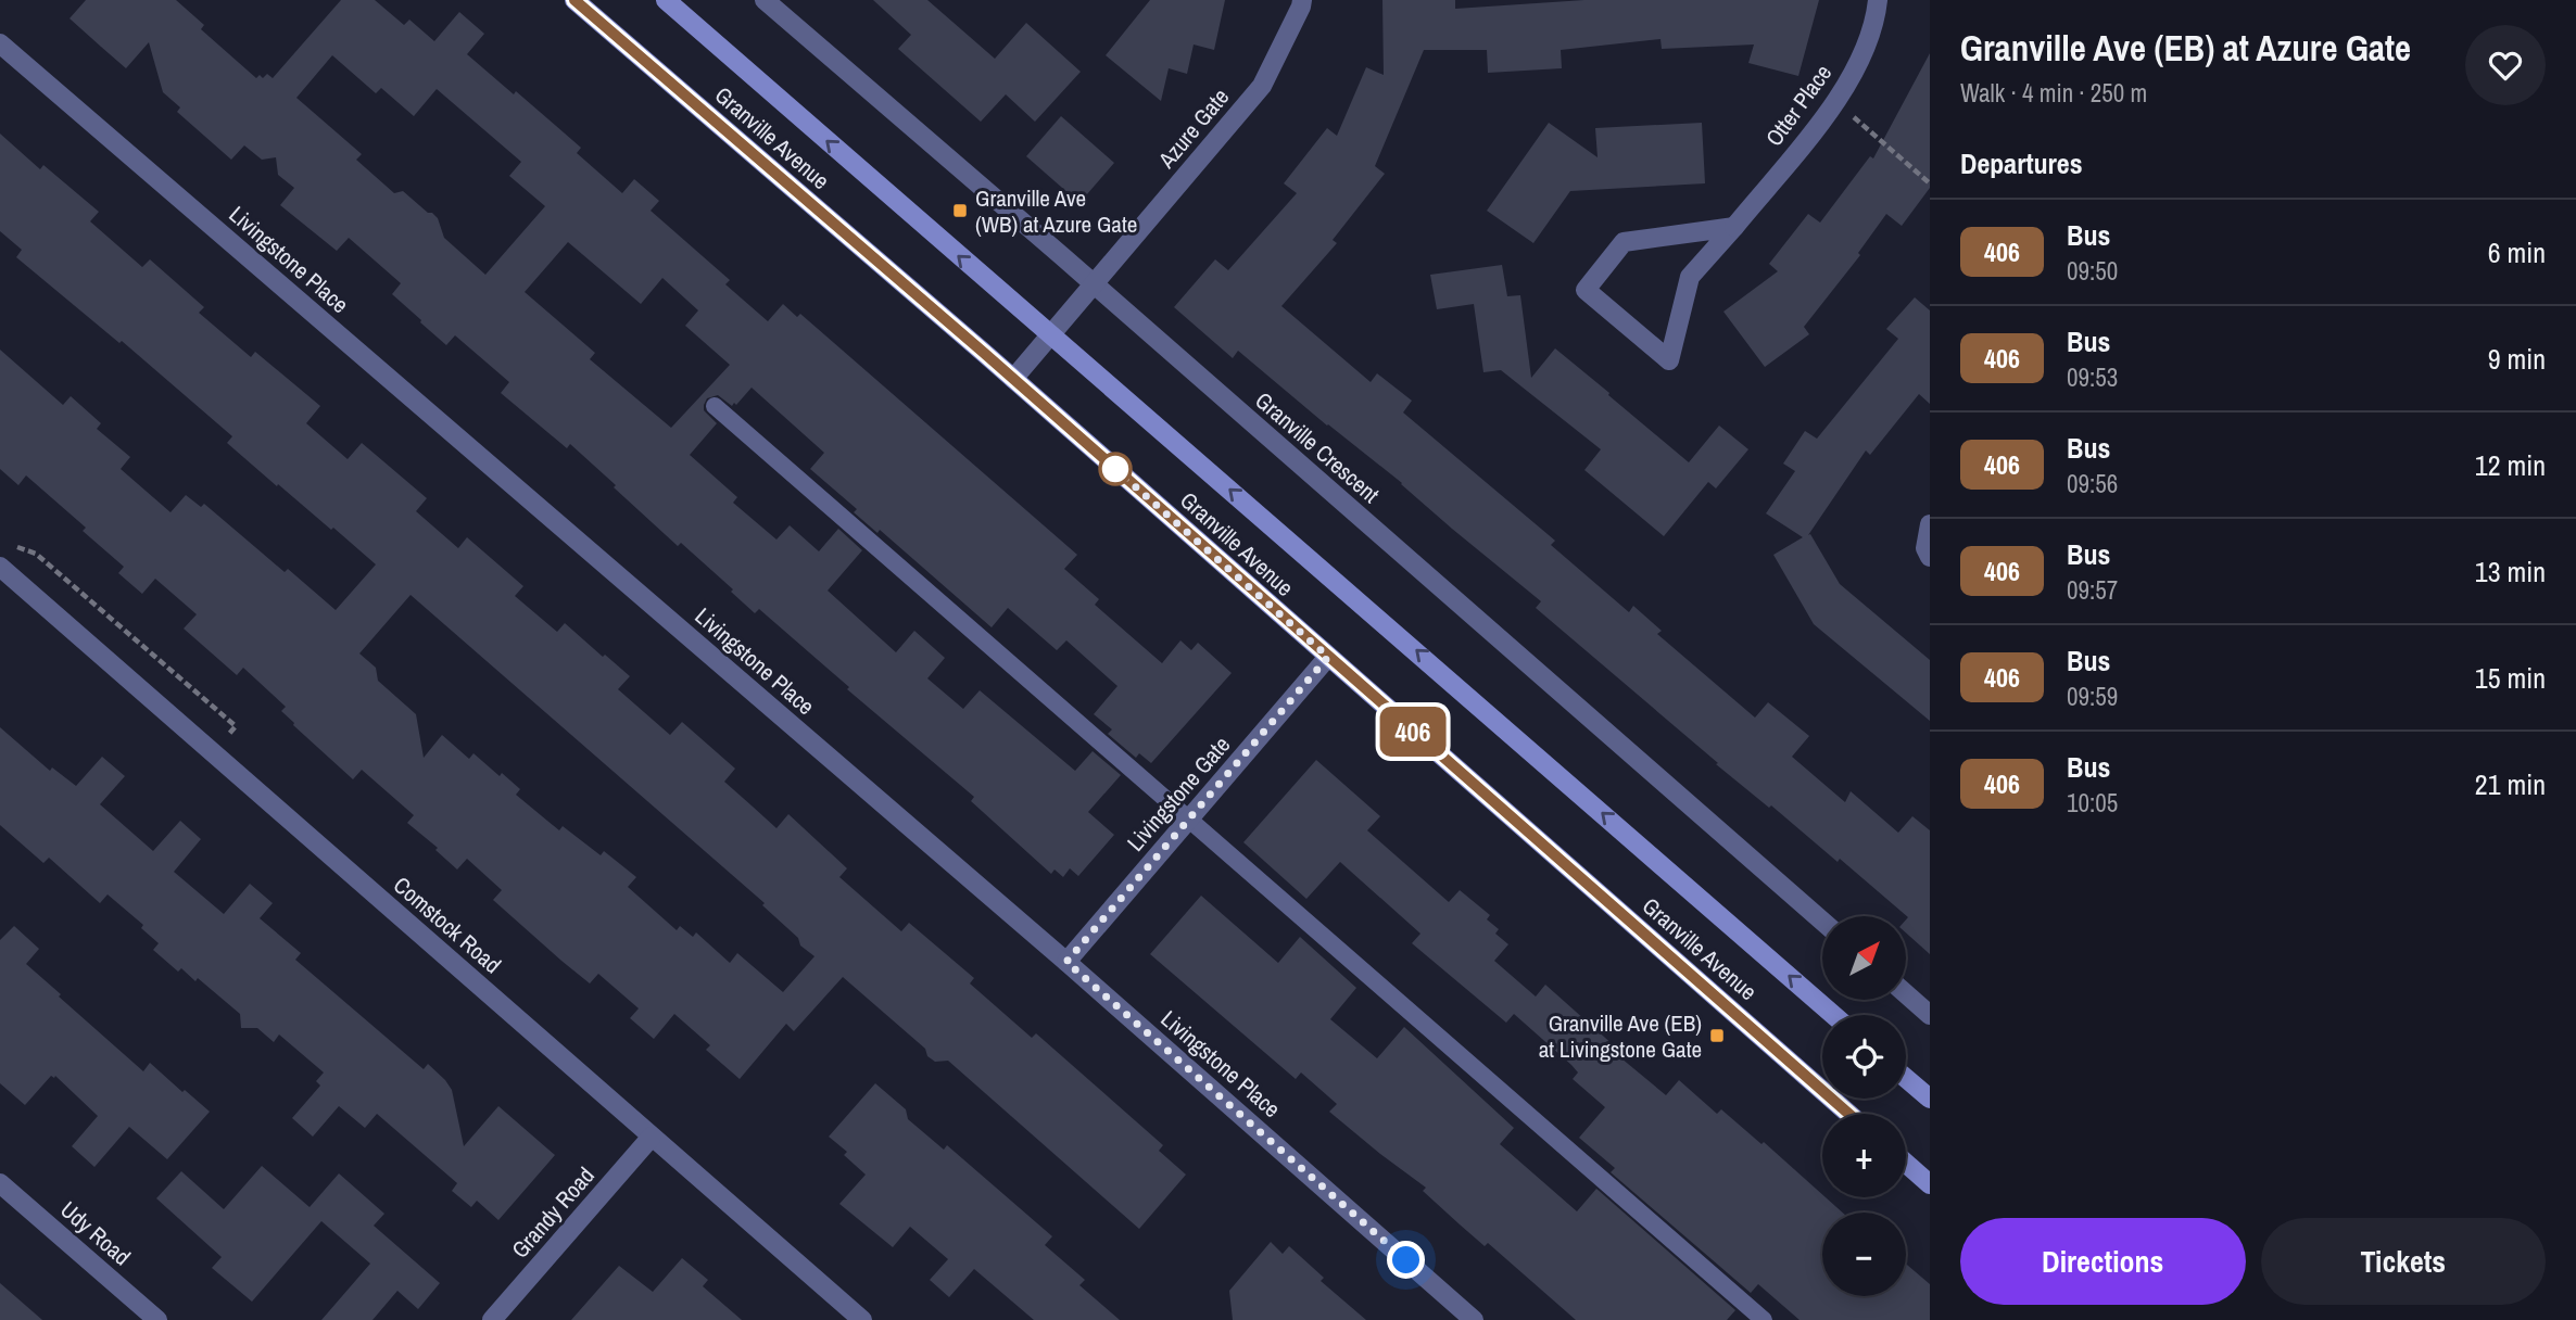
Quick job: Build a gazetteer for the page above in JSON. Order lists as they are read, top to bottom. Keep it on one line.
{"streets":{"main road":["Granville Avenue"],"street":["Otter Place","Azure Gate","Livingstone Place","Granville Crescent","Livingstone Gate","Comstock Road","Grandy Road","Udy Road"]},"crossings":[["Azure Gate","Granville Avenue"],["Azure Gate","Granville Crescent"],["Granville Avenue","Livingstone Gate"],["Livingstone Place","Livingstone Gate"],["Comstock Road","Grandy Road"]],"places":{"transit":["Granville Ave (WB) at Azure Gate","Granville Ave (EB) at Livingstone Gate"]},"lines":["bus line 406"],"north":"top right","page":{"on_map":"406","heading":[["Granville Ave (EB) at Azure Gate","Walk · 4 min · 250 m"],"Departures"],"list":[{"mark":"406","name":"Bus","note":"09:50","value":"6 min"},{"mark":"406","name":"Bus","note":"09:53","value":"9 min"},{"mark":"406","name":"Bus","note":"09:56","value":"12 min"},{"mark":"406","name":"Bus","note":"09:57","value":"13 min"},{"mark":"406","name":"Bus","note":"09:59","value":"15 min"},{"mark":"406","name":"Bus","note":"10:05","value":"21 min"}],"map_buttons":["+","−"],"buttons":["Directions","Tickets"]}}
